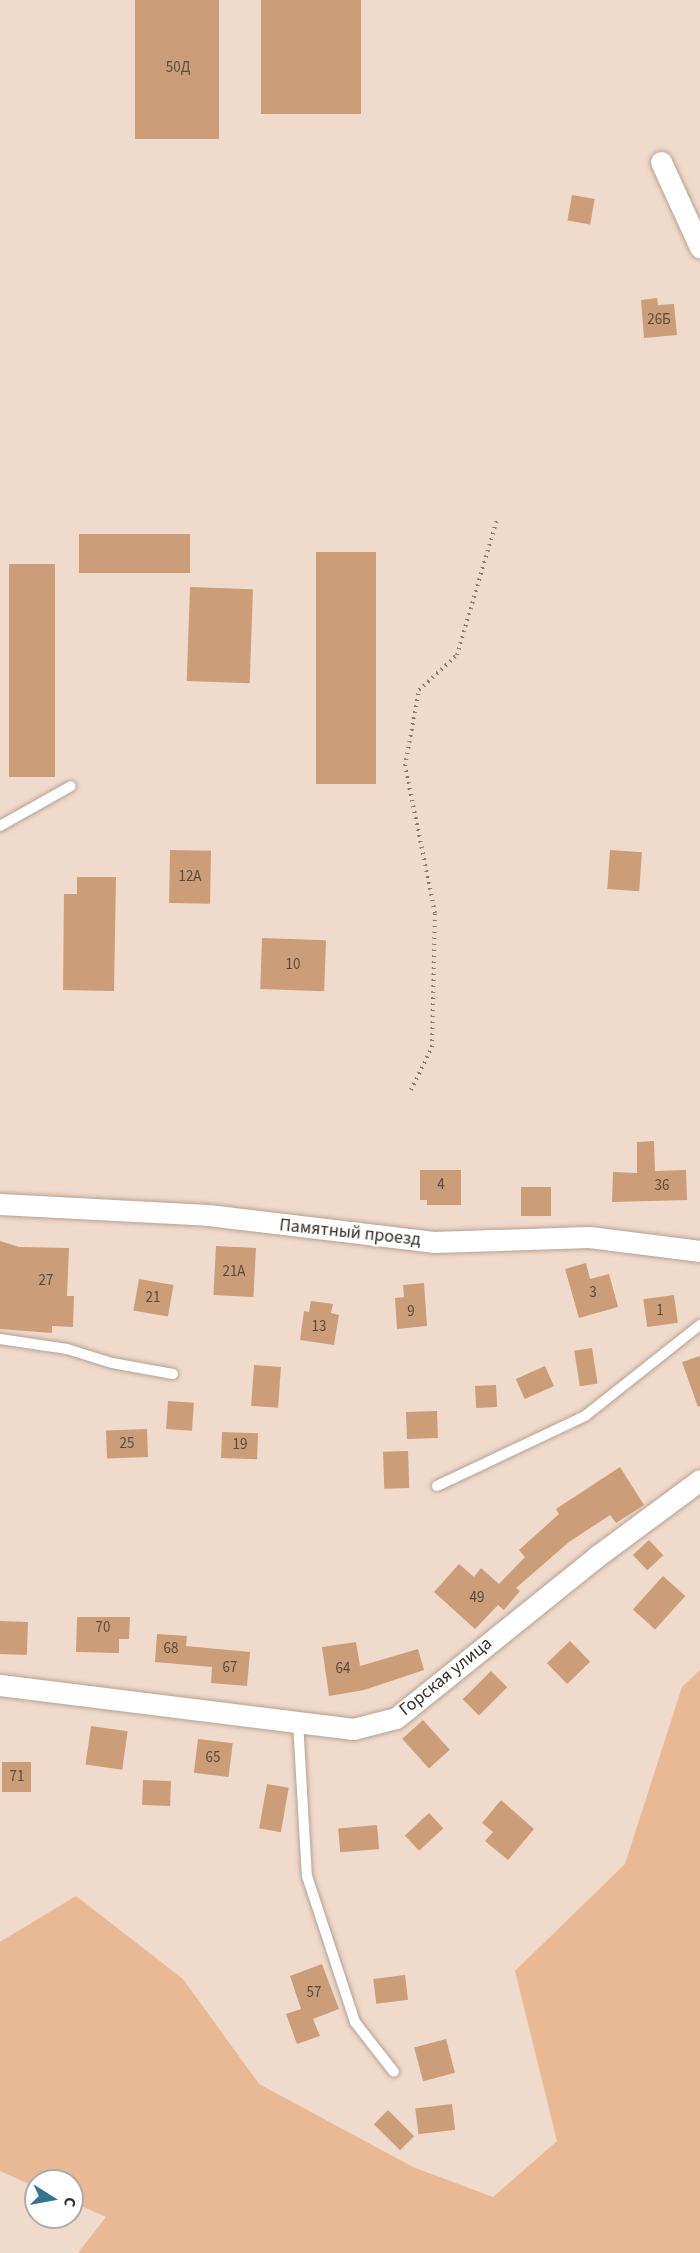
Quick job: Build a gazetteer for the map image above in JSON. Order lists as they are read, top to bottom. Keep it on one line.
{"streets":{"street":["Памятный проезд","Горская улица"]},"house_numbers":["50Д","26Б","12А","10","4","36","21А","27","3","21","1","9","13","25","19","49","70","68","67","64","65","71","57"],"north":"right"}
